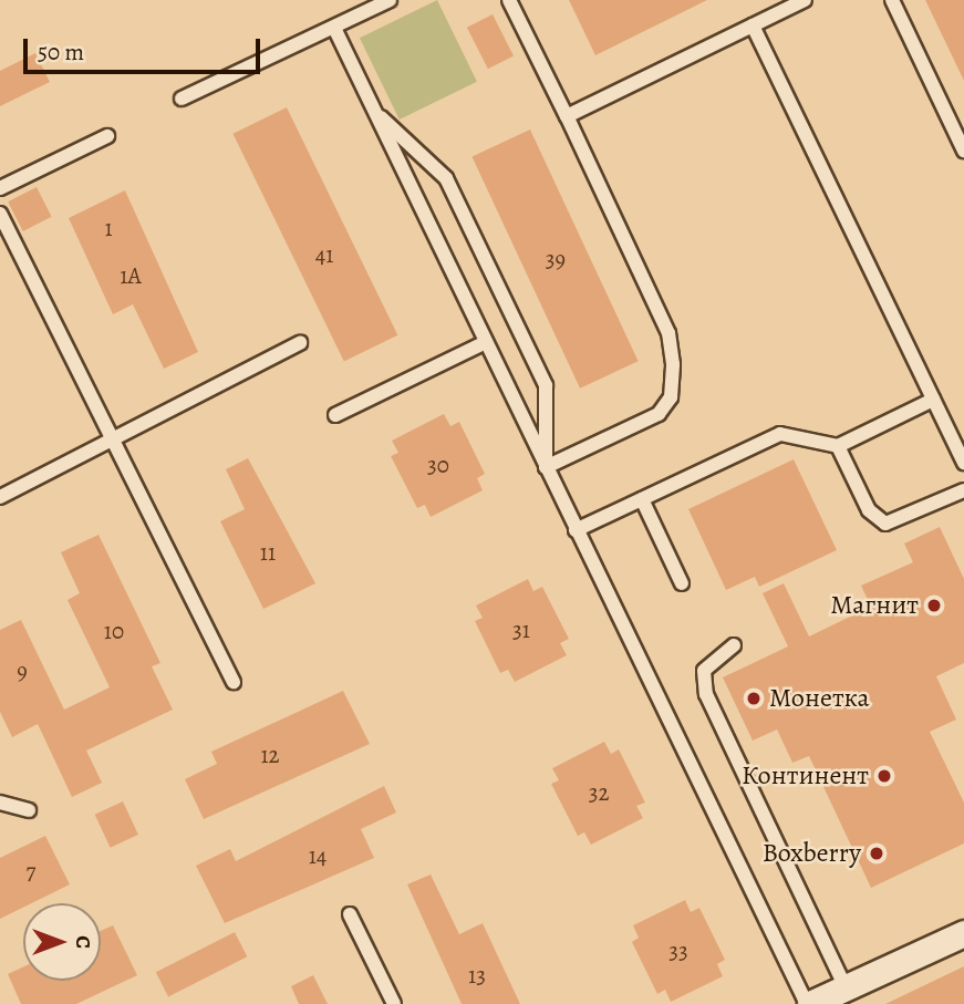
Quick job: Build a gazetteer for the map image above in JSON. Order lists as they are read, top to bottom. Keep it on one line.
{"places":["Магнит","Монетка","Континент","Boxberry"],"house_numbers":["1","41","39","1А","30","11","31","10","9","12","32","14","7","33","13"],"scale_bar":"50 m","north":"right"}
